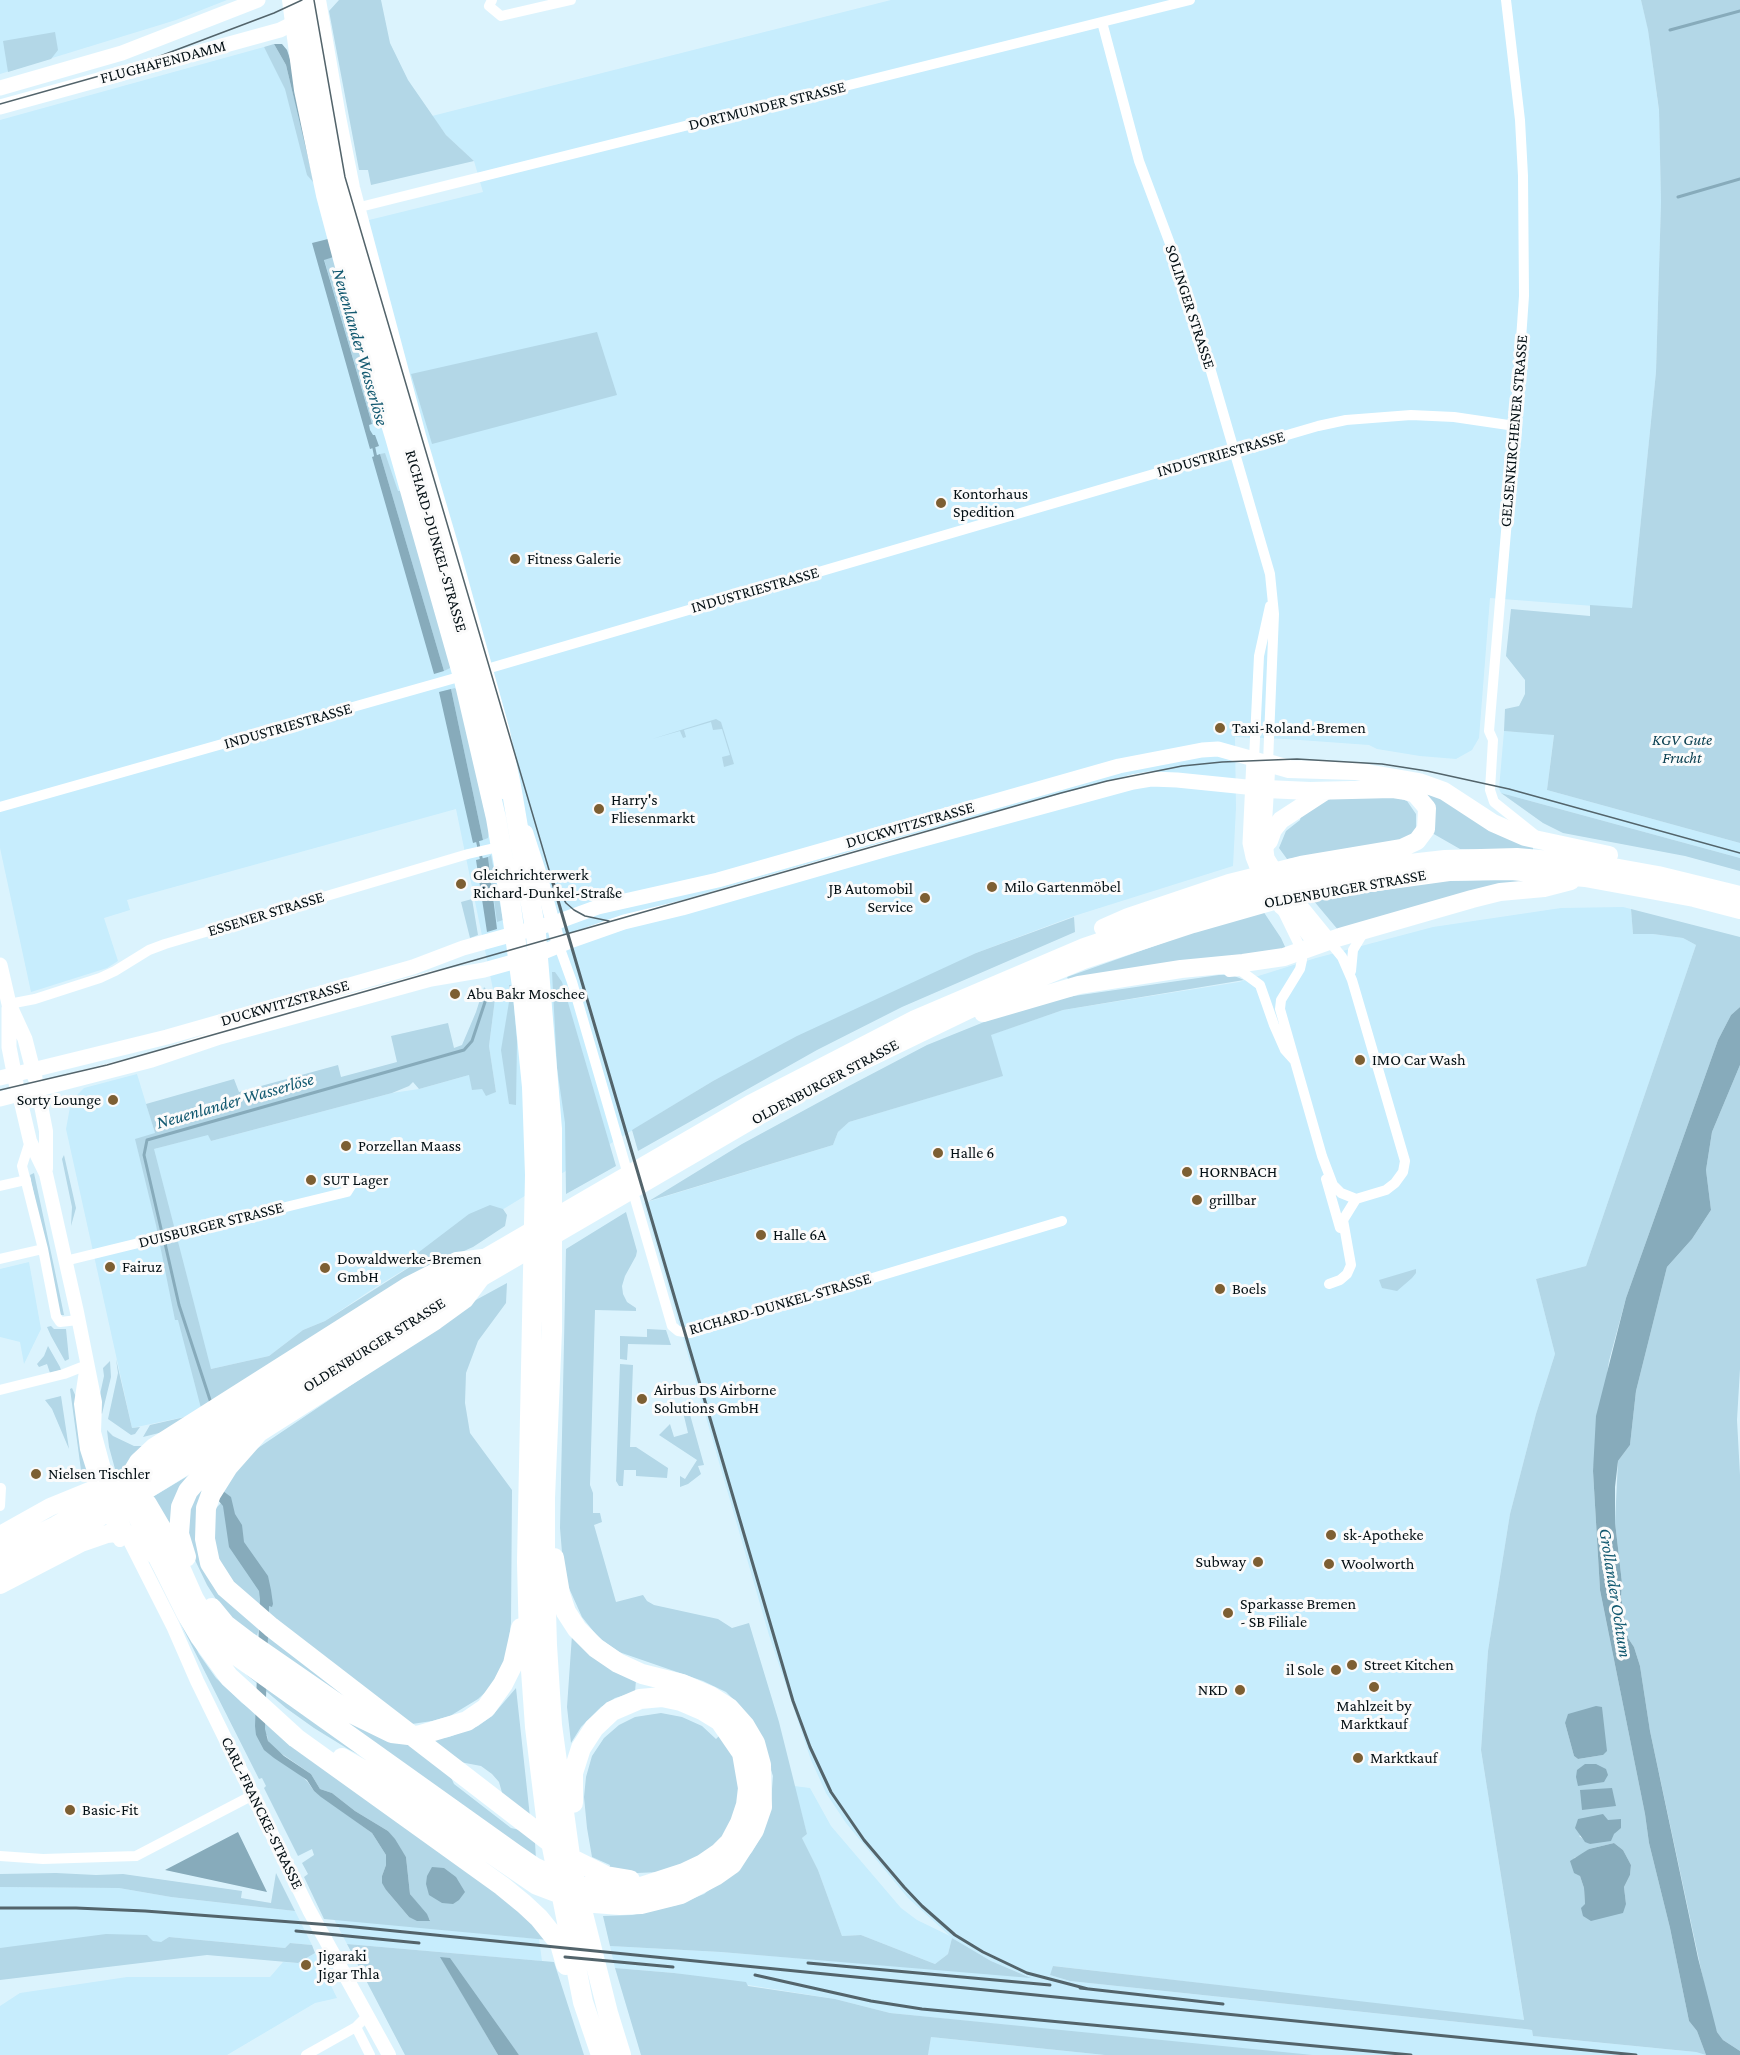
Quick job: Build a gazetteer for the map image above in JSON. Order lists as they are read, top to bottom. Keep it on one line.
{"streets":{"highway":["OLDENBURGER STRASSE"],"main road":["FLUGHAFENDAMM","SOLINGER STRASSE","DUCKWITZSTRASSE"],"street":["DORTMUNDER STRASSE","GELSENKIRCHENER STRASSE","INDUSTRIESTRASSE","RICHARD-DUNKEL-STRASSE","ESSENER STRASSE","DUISBURGER STRASSE","CARL-FRANCKE-STRASSE"]},"crossings":[["FLUGHAFENDAMM","RICHARD-DUNKEL-STRASSE"],["DORTMUNDER STRASSE","SOLINGER STRASSE"],["DORTMUNDER STRASSE","RICHARD-DUNKEL-STRASSE"],["SOLINGER STRASSE","INDUSTRIESTRASSE"],["SOLINGER STRASSE","DUCKWITZSTRASSE"],["GELSENKIRCHENER STRASSE","INDUSTRIESTRASSE"],["INDUSTRIESTRASSE","RICHARD-DUNKEL-STRASSE"],["RICHARD-DUNKEL-STRASSE","DUCKWITZSTRASSE"],["RICHARD-DUNKEL-STRASSE","ESSENER STRASSE"],["DUISBURGER STRASSE","CARL-FRANCKE-STRASSE"]],"water":["Neuenlander Wasserlöse","Grollander Ochtum"],"parks":["KGV Gute Frucht"],"places":["Kontorhaus Spedition","Fitness Galerie","Taxi-Roland-Bremen","Harry's Fliesenmarkt","Gleichrichterwerk Richard-Dunkel-Straße","Milo Gartenmöbel","JB Automobil Service","Abu Bakr Moschee","IMO Car Wash","Sorty Lounge","Porzellan Maass","Halle 6","HORNBACH","SUT Lager","grillbar","Halle 6A","Fairuz","Dowaldwerke-Bremen GmbH","Boels","Airbus DS Airborne Solutions GmbH","Nielsen Tischler","sk-Apotheke","Subway","Woolworth","Sparkasse Bremen - SB Filiale","Street Kitchen","il Sole","Mahlzeit by Marktkauf","NKD","Marktkauf","Basic-Fit","Jigaraki Jigar Thla"]}
